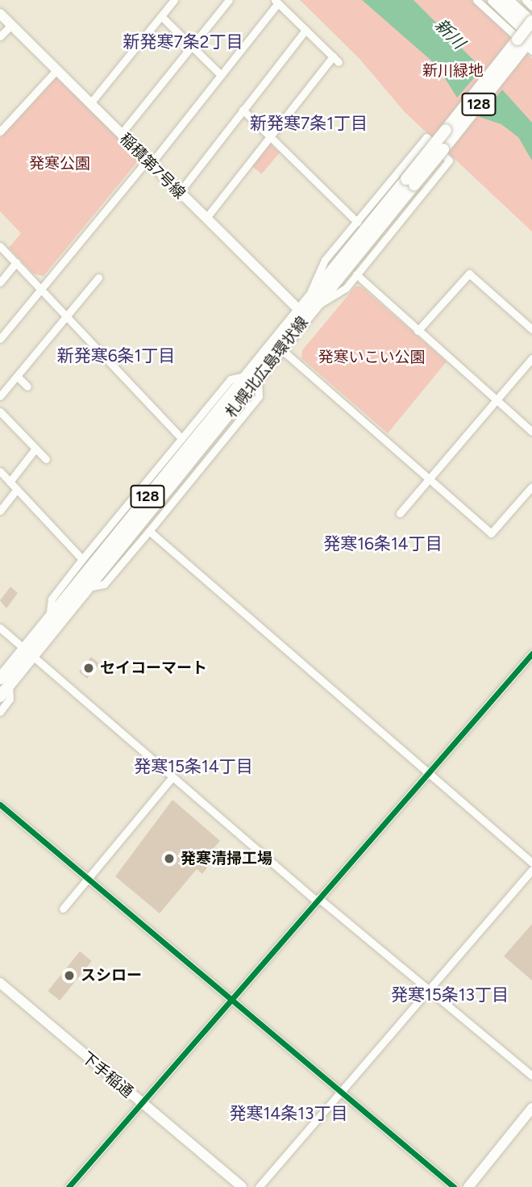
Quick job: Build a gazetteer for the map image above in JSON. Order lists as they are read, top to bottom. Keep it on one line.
{"streets":{"main road":["128","札幌北広島環状線"],"street":["稲積第7号線","下手稲通"]},"crossings":[["稲積第7号線","札幌北広島環状線"]],"districts":["新発寒7条2丁目","新発寒7条1丁目","新発寒6条1丁目","発寒16条14丁目","発寒15条14丁目","発寒15条13丁目","発寒14条13丁目"],"water":["新川"],"parks":["新川緑地","発寒公園","発寒いこい公園"],"places":["セイコーマート","発寒清掃工場","スシロー"]}
